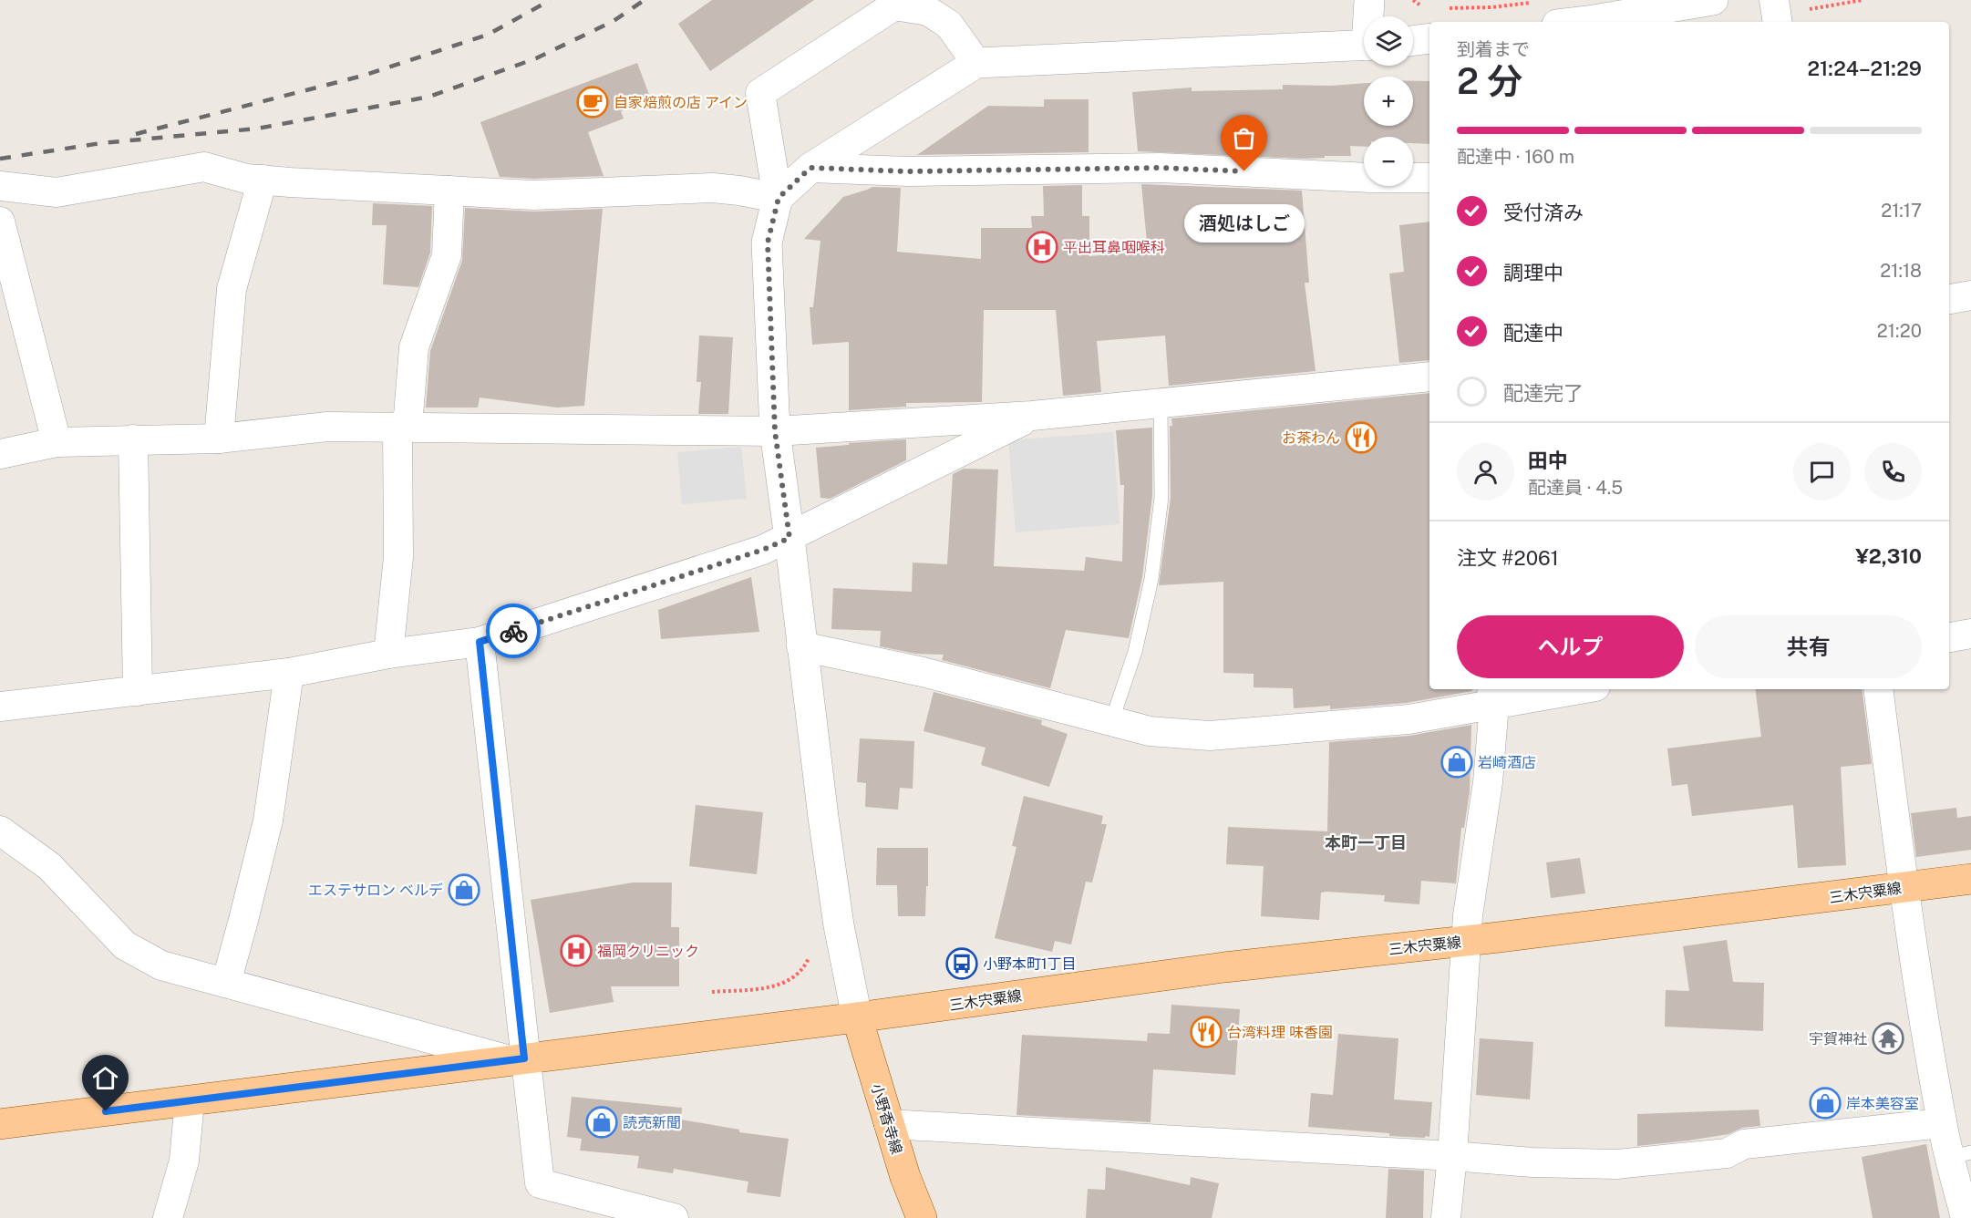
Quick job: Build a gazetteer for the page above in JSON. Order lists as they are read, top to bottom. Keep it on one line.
{"streets":{"main road":["三木宍粟線","小野香寺線"]},"crossings":[["三木宍粟線","小野香寺線"]],"districts":["本町一丁目"],"places":{"cafe":["自家焙煎の店 アイン"],"other":["酒処はしご"],"hospital":["平出耳鼻咽喉科","福岡クリニック"],"restaurant":["お茶わん","台湾料理 味香園"],"shop":["岩崎酒店","エステサロン ベルデ","岸本美容室","読売新聞"],"bus stop":["小野本町1丁目"],"temple":["宇賀神社"]},"page":{"map_buttons":["+","−"],"heading":["2 分","到着まで","21:24–21:29"],"panel":["田中","配達員 · 4.5","注文 #2061","¥2,310"],"bar":"配達中 · 160 m","list":[["受付済み","21:17"],["調理中","21:18"],["配達中","21:20"],"配達完了"],"bubble":"酒処はしご","buttons":["ヘルプ","共有"]}}
